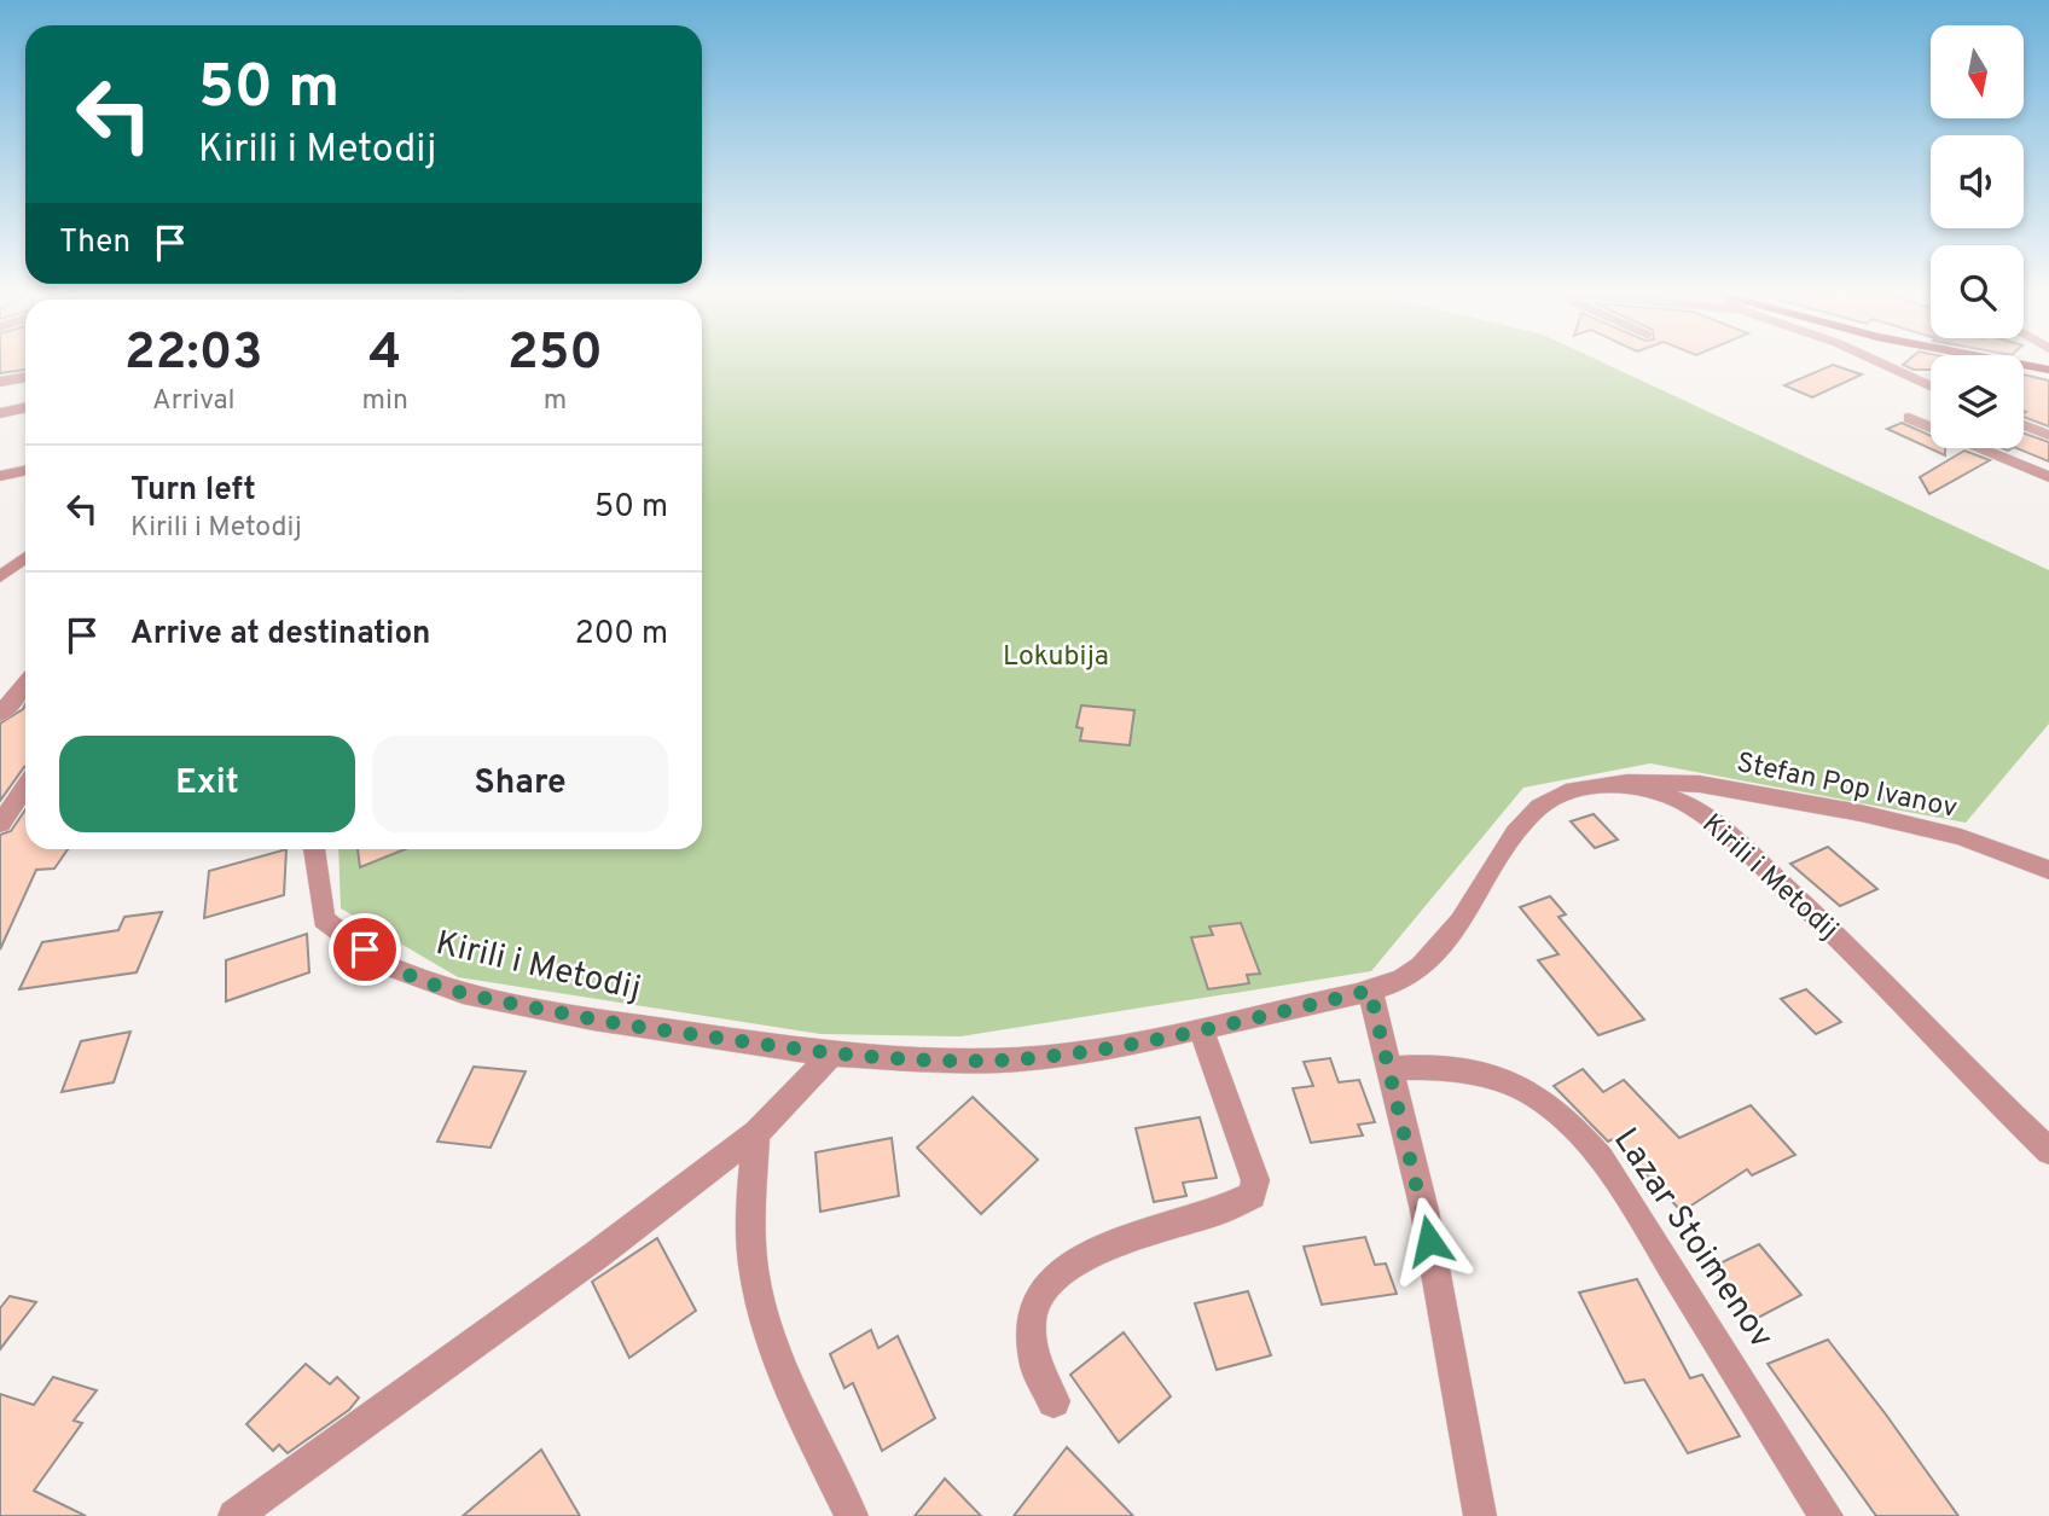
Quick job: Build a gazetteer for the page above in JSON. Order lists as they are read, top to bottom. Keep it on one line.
{"streets":{"street":["Stefan Pop Ivanov","Kirili i Metodij","Lazar Stoimenov"]},"crossings":[["Stefan Pop Ivanov","Kirili i Metodij"]],"parks":["Lokubija"],"north":"bottom","page":{"turn":["50 m","Kirili i Metodij"],"then":"Then","eta":["22:03","Arrival","4","min","250","m"],"list":[{"name":"Turn left","note":"Kirili i Metodij","value":"50 m"},{"name":"Arrive at destination","value":"200 m"}],"buttons":["Exit","Share"]}}
